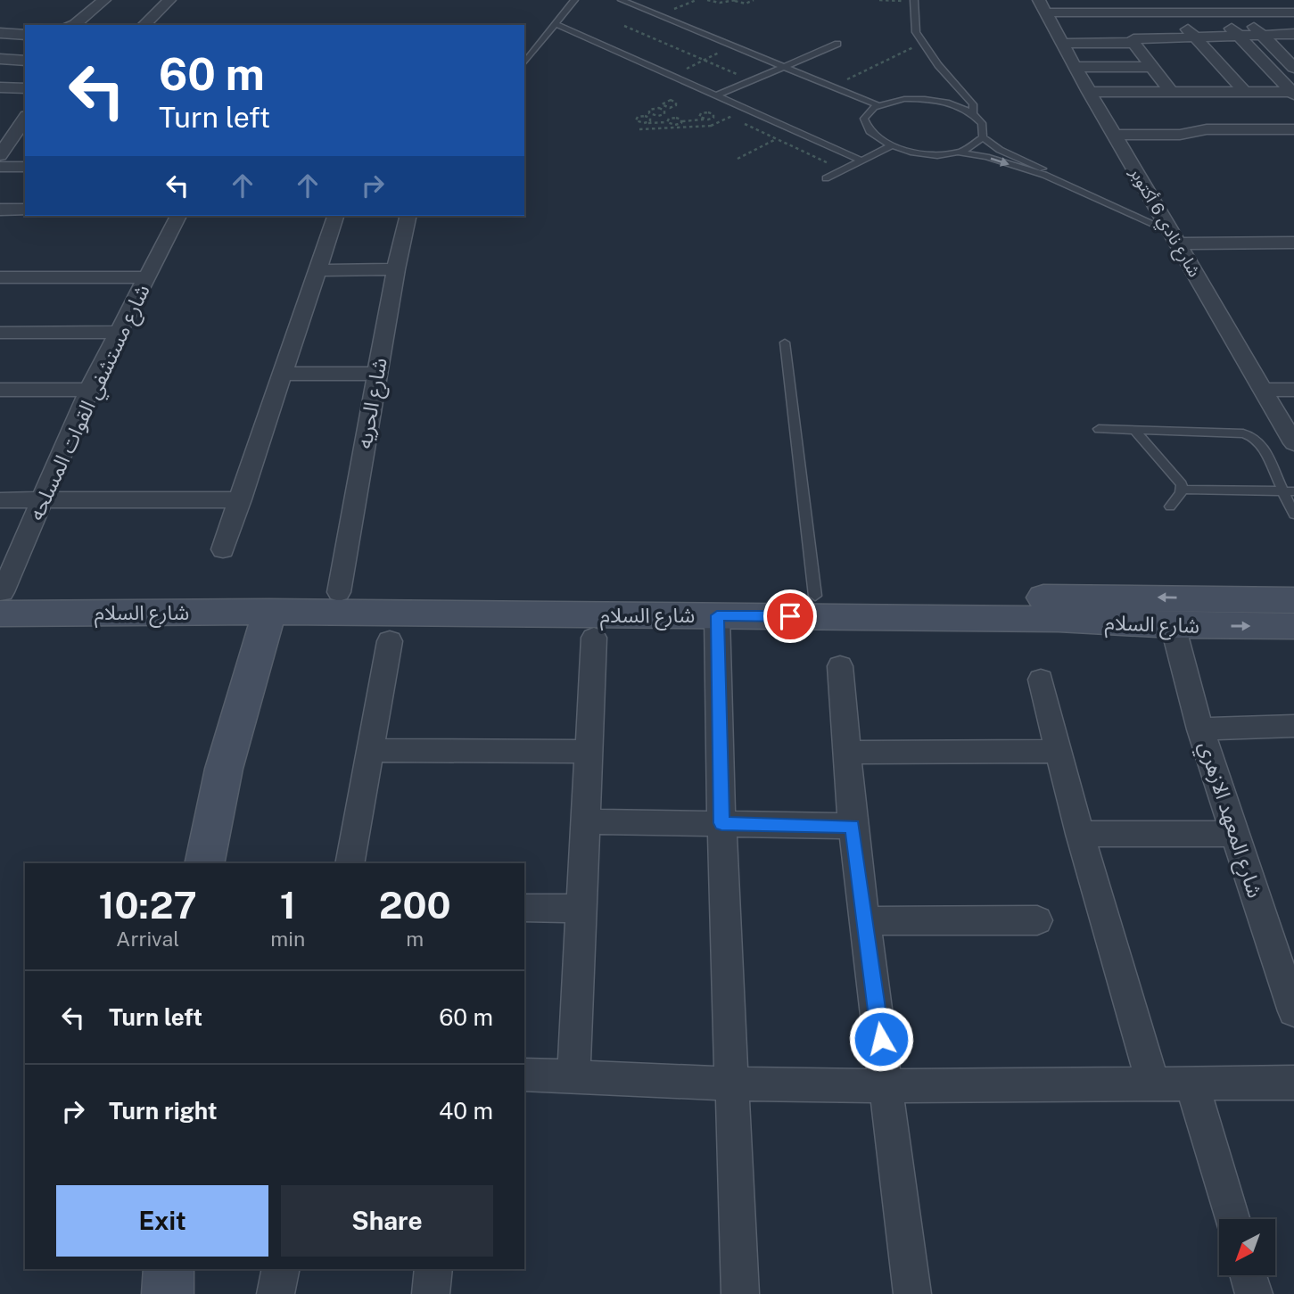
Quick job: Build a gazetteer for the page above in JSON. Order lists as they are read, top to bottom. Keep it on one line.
{"streets":{"street":["شارع نادي 6 أكتوبر","شارع مستشفي القوات المسلحه","شارع الحريه","شارع السلام","شارع المعهد الازهري"]},"crossings":[["شارع مستشفي القوات المسلحه","شارع السلام"],["شارع الحريه","شارع السلام"],["شارع السلام","شارع المعهد الازهري"]],"north":"bottom left","page":{"turn":["60 m","Turn left"],"eta":["10:27","Arrival","1","min","200","m"],"list":[{"name":"Turn left","value":"60 m"},{"name":"Turn right","value":"40 m"}],"buttons":["Exit","Share"]}}
